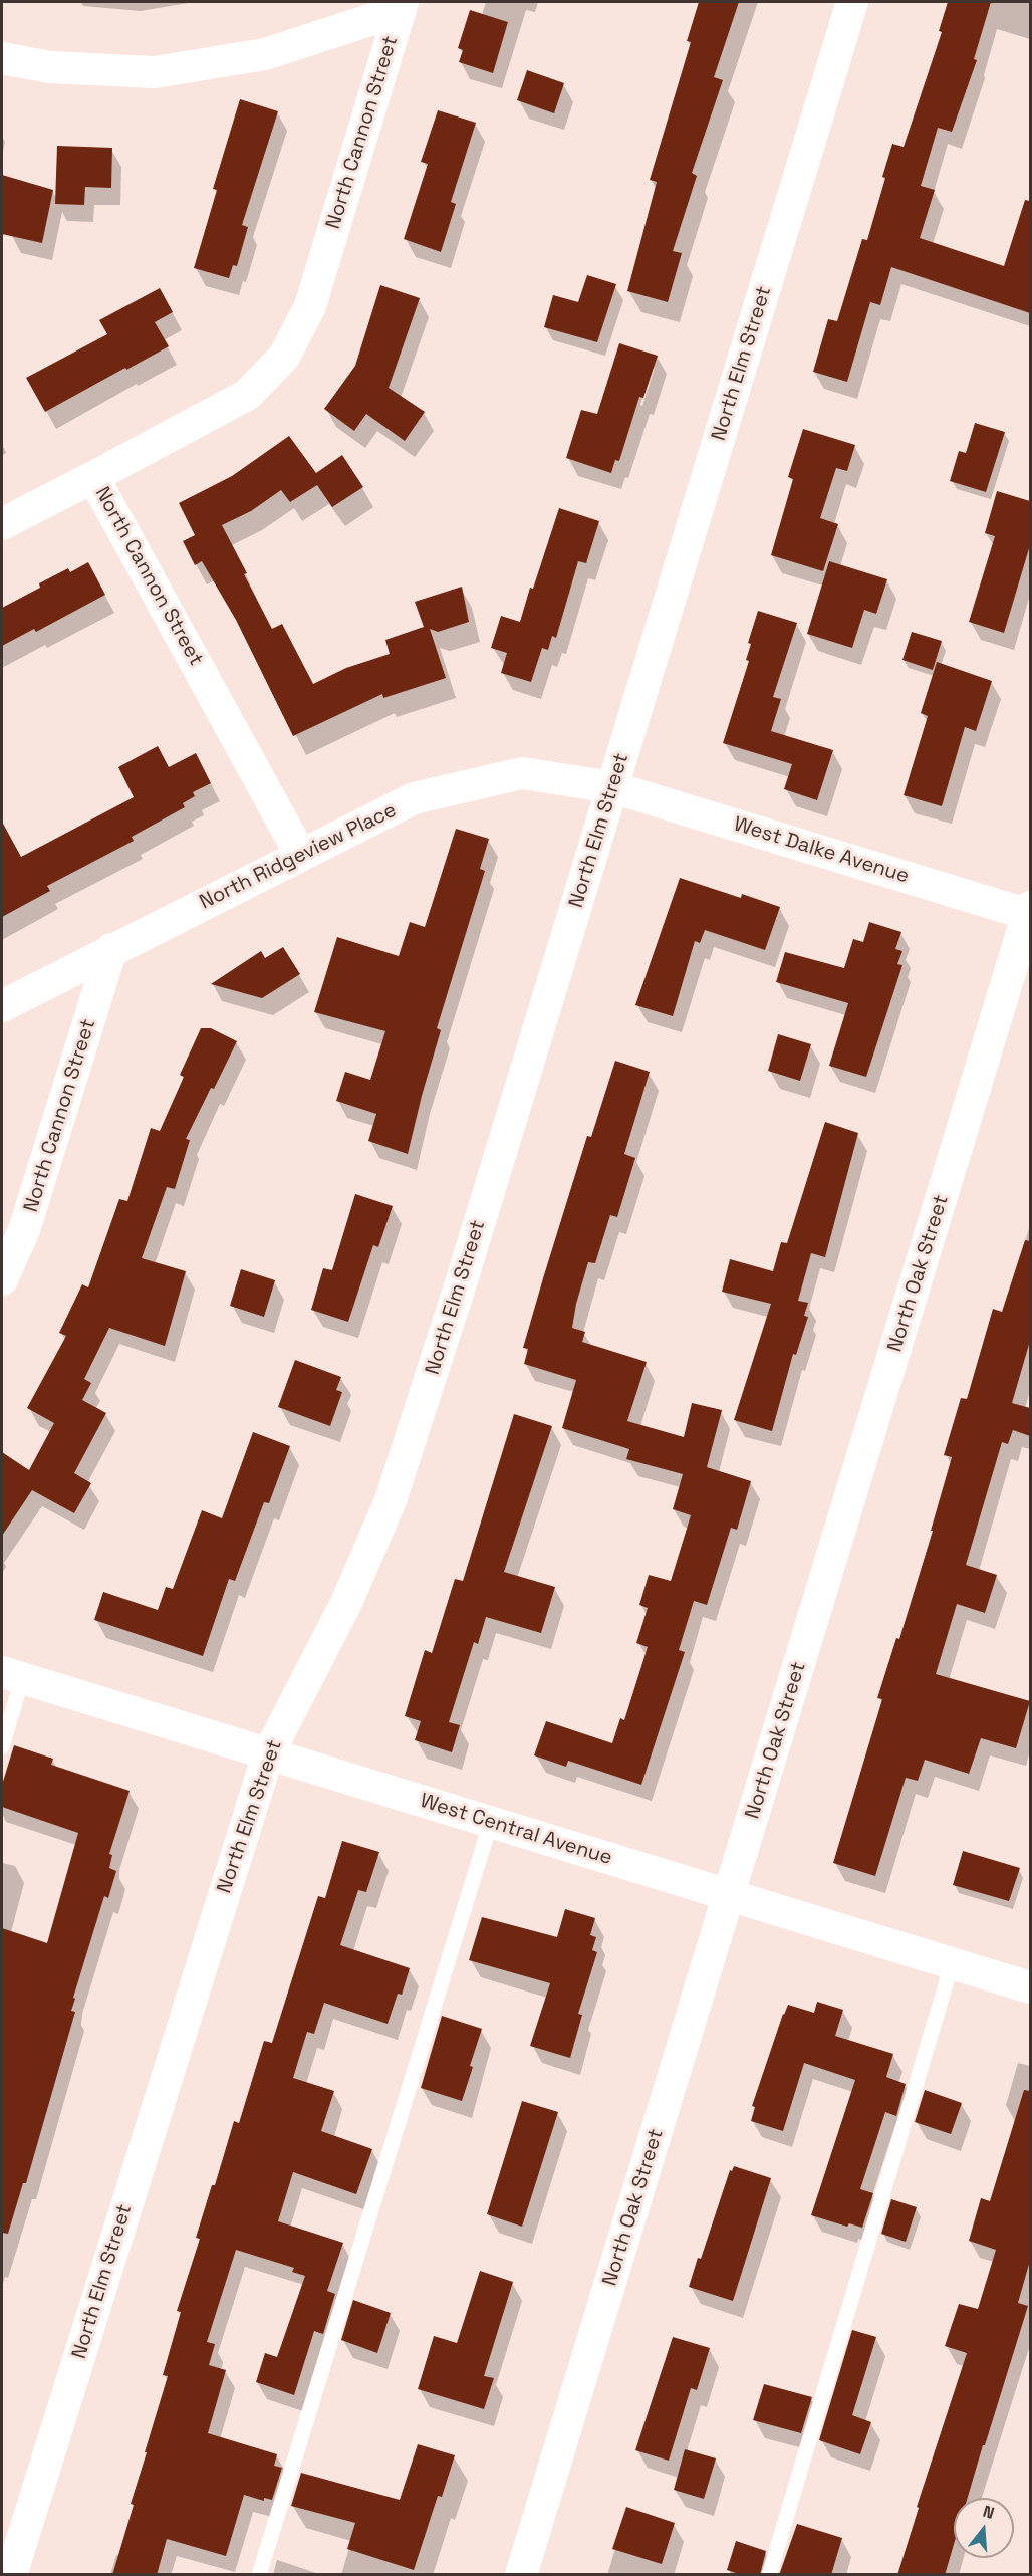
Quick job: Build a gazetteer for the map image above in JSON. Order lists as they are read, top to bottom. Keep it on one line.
{"streets":{"street":["North Cannon Street","North Elm Street","West Dalke Avenue","North Ridgeview Place","North Oak Street","West Central Avenue"]},"crossings":[["North Cannon Street","North Ridgeview Place"],["North Elm Street","West Dalke Avenue"],["North Elm Street","North Ridgeview Place"],["North Elm Street","West Central Avenue"],["West Dalke Avenue","North Ridgeview Place"],["West Dalke Avenue","North Oak Street"],["North Oak Street","West Central Avenue"]],"north":"top"}
